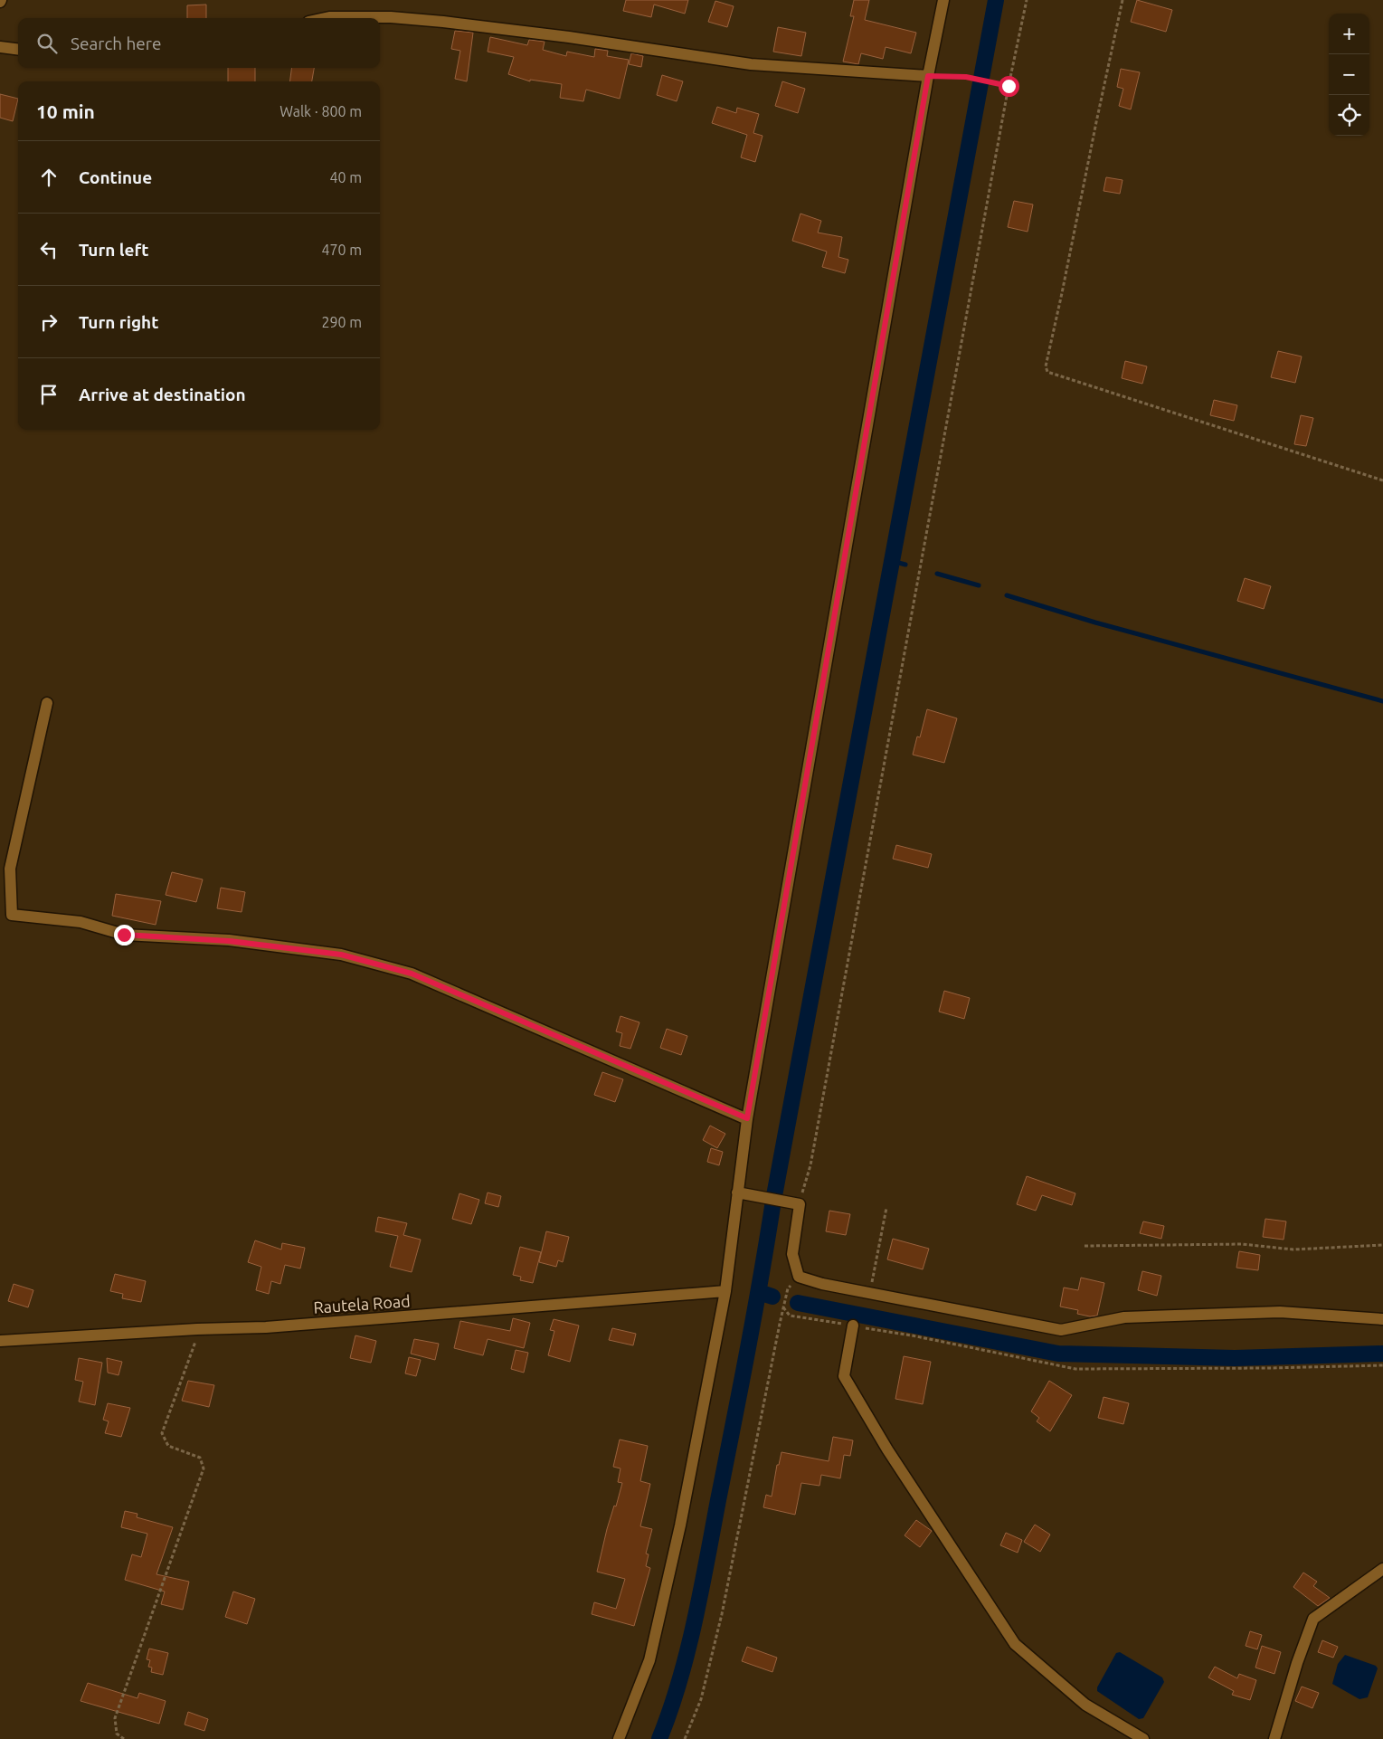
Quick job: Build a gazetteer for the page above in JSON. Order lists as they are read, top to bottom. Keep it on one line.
{"streets":{"street":["Rautela Road"]},"page":{"map_buttons":["+","−"],"search":"Search here","heading":["10 min","Walk · 800 m"],"list":[["Continue","40 m"],["Turn left","470 m"],["Turn right","290 m"],"Arrive at destination"]}}
